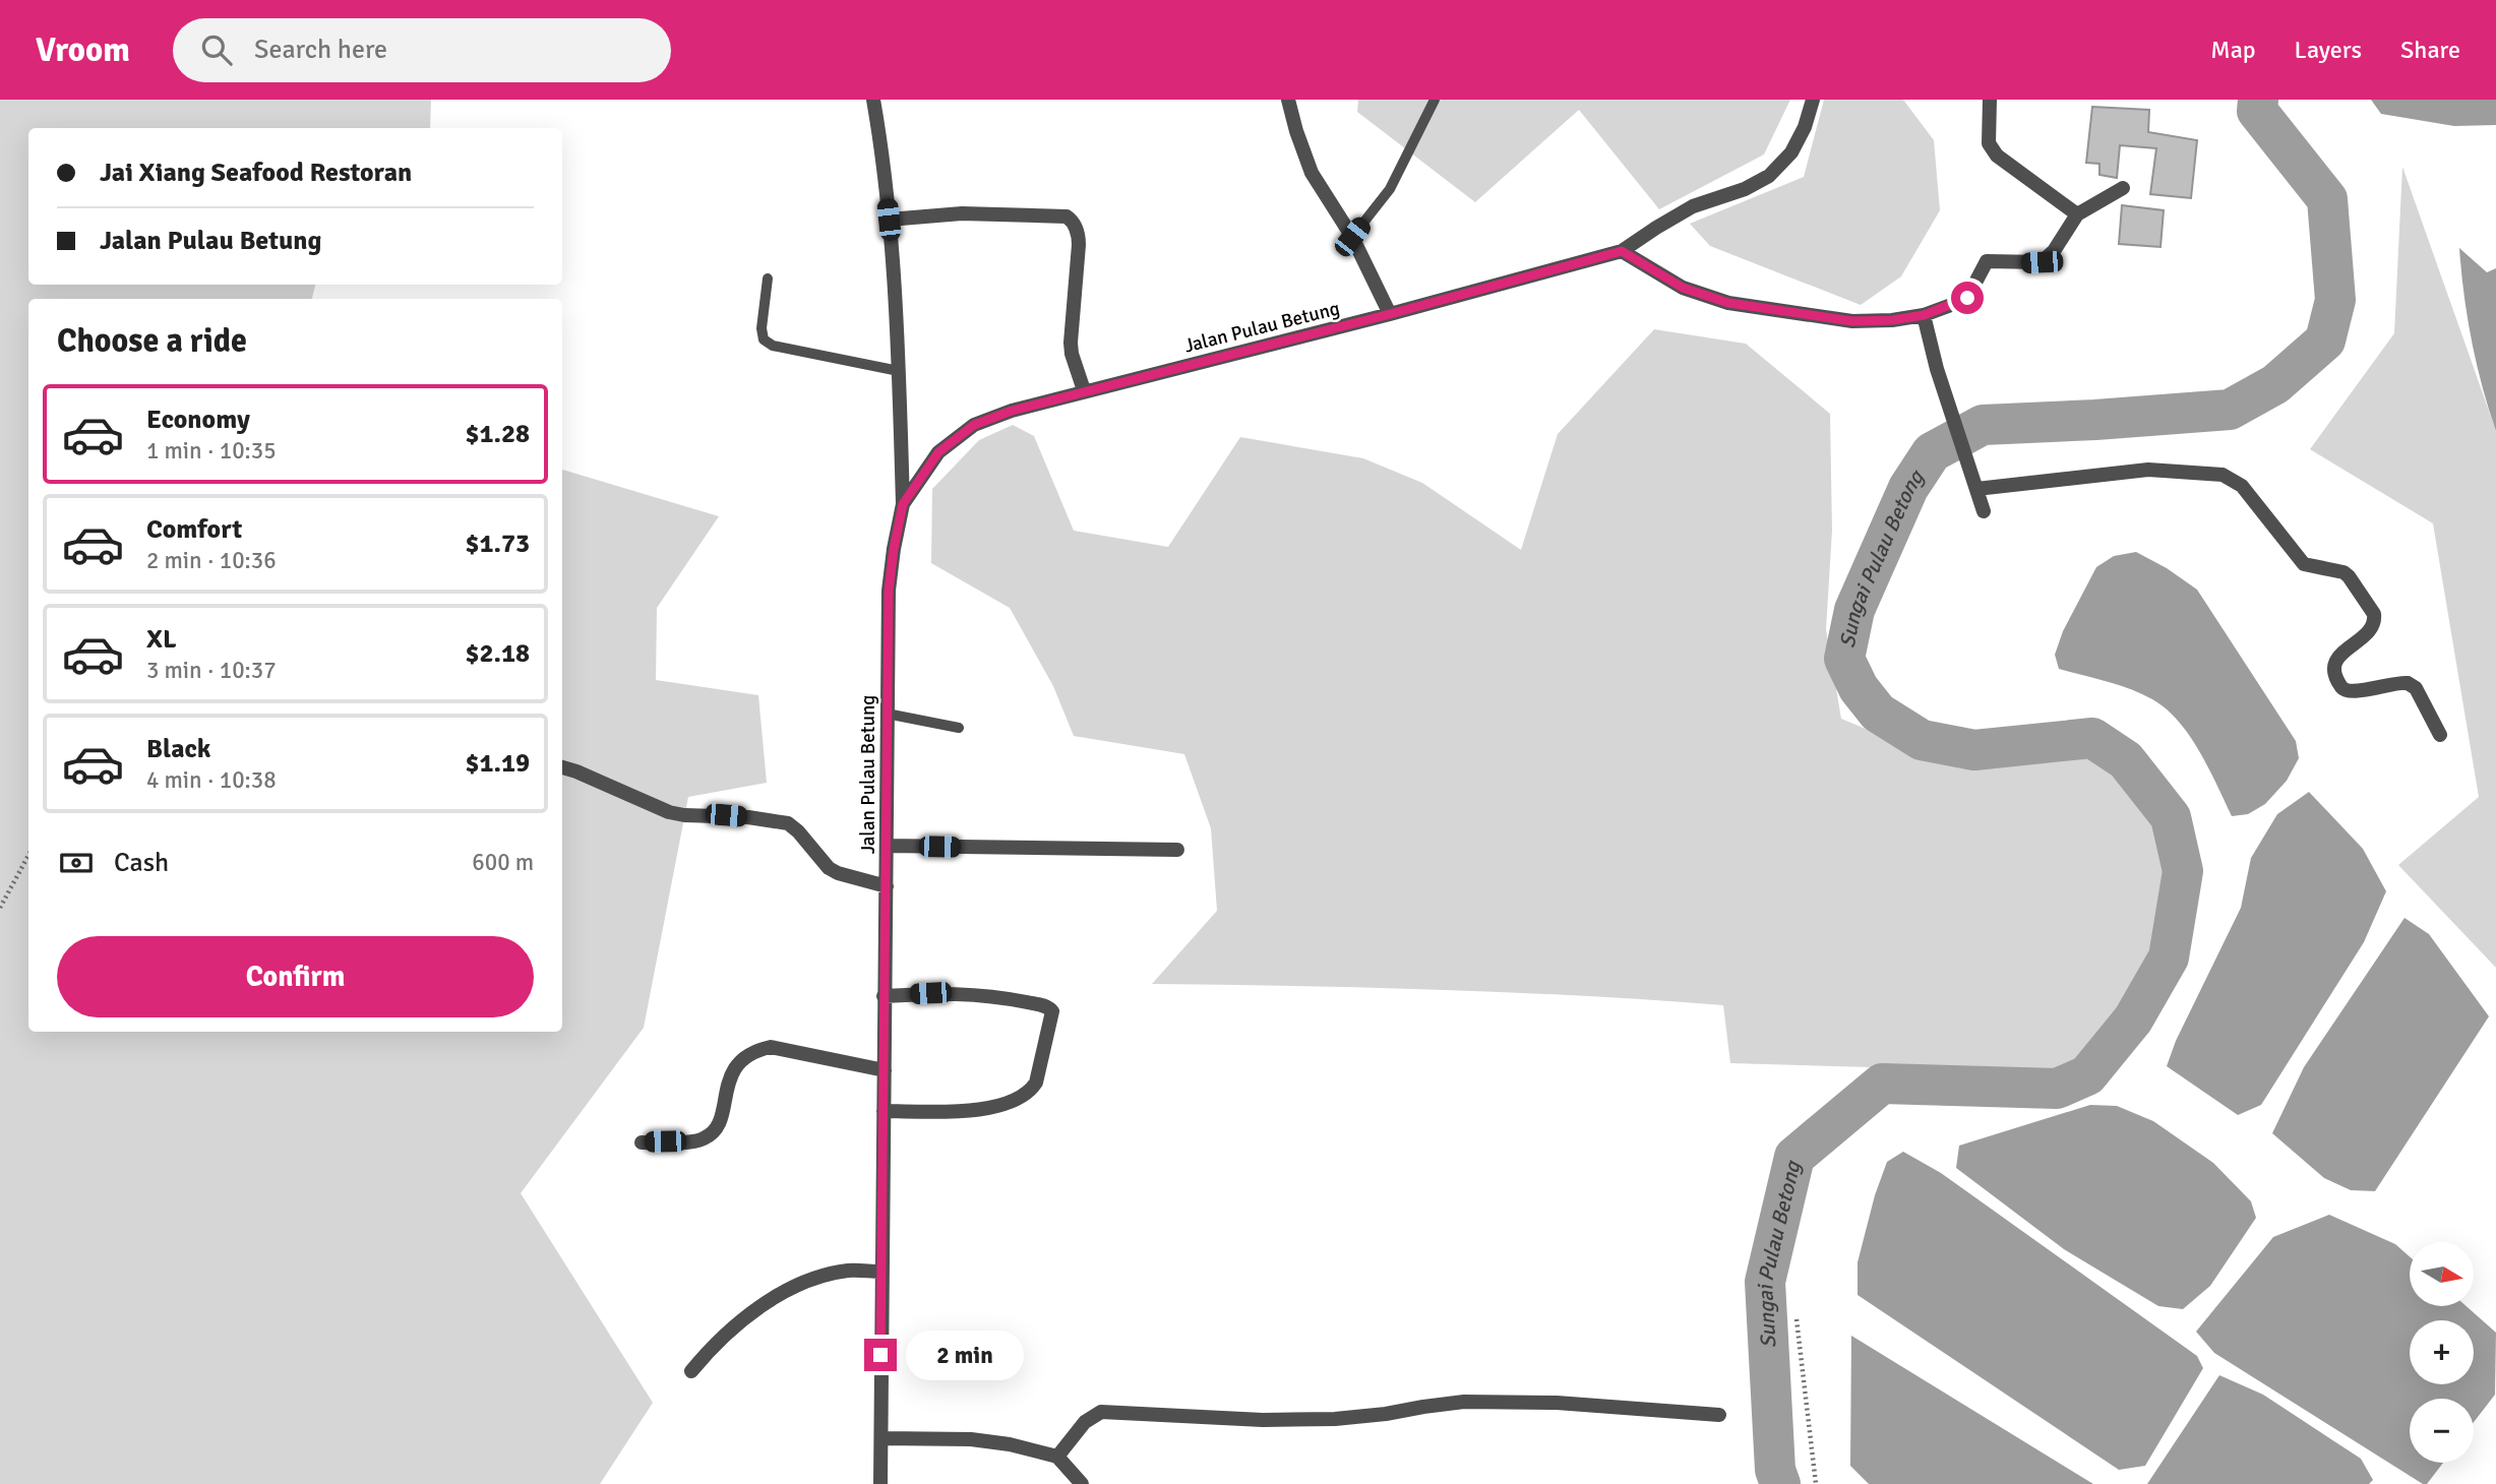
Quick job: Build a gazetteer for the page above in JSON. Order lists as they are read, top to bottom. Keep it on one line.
{"streets":{"street":["Jalan Pulau Betung"]},"water":["Sungai Pulau Betong"],"north":"right","page":{"header":"Vroom","search":"Search here","nav":["Map","Layers","Share"],"banner":["Jai Xiang Seafood Restoran","Jalan Pulau Betung"],"heading":"Choose a ride","list":[{"name":"Economy","note":"1 min · 10:35","value":"$1.28"},{"name":"Comfort","note":"2 min · 10:36","value":"$1.73"},{"name":"XL","note":"3 min · 10:37","value":"$2.18"},{"name":"Black","note":"4 min · 10:38","value":"$1.19"}],"pay":["Cash","600 m"],"buttons":"Confirm","map_buttons":["+","−"],"bubble":"2 min"}}
